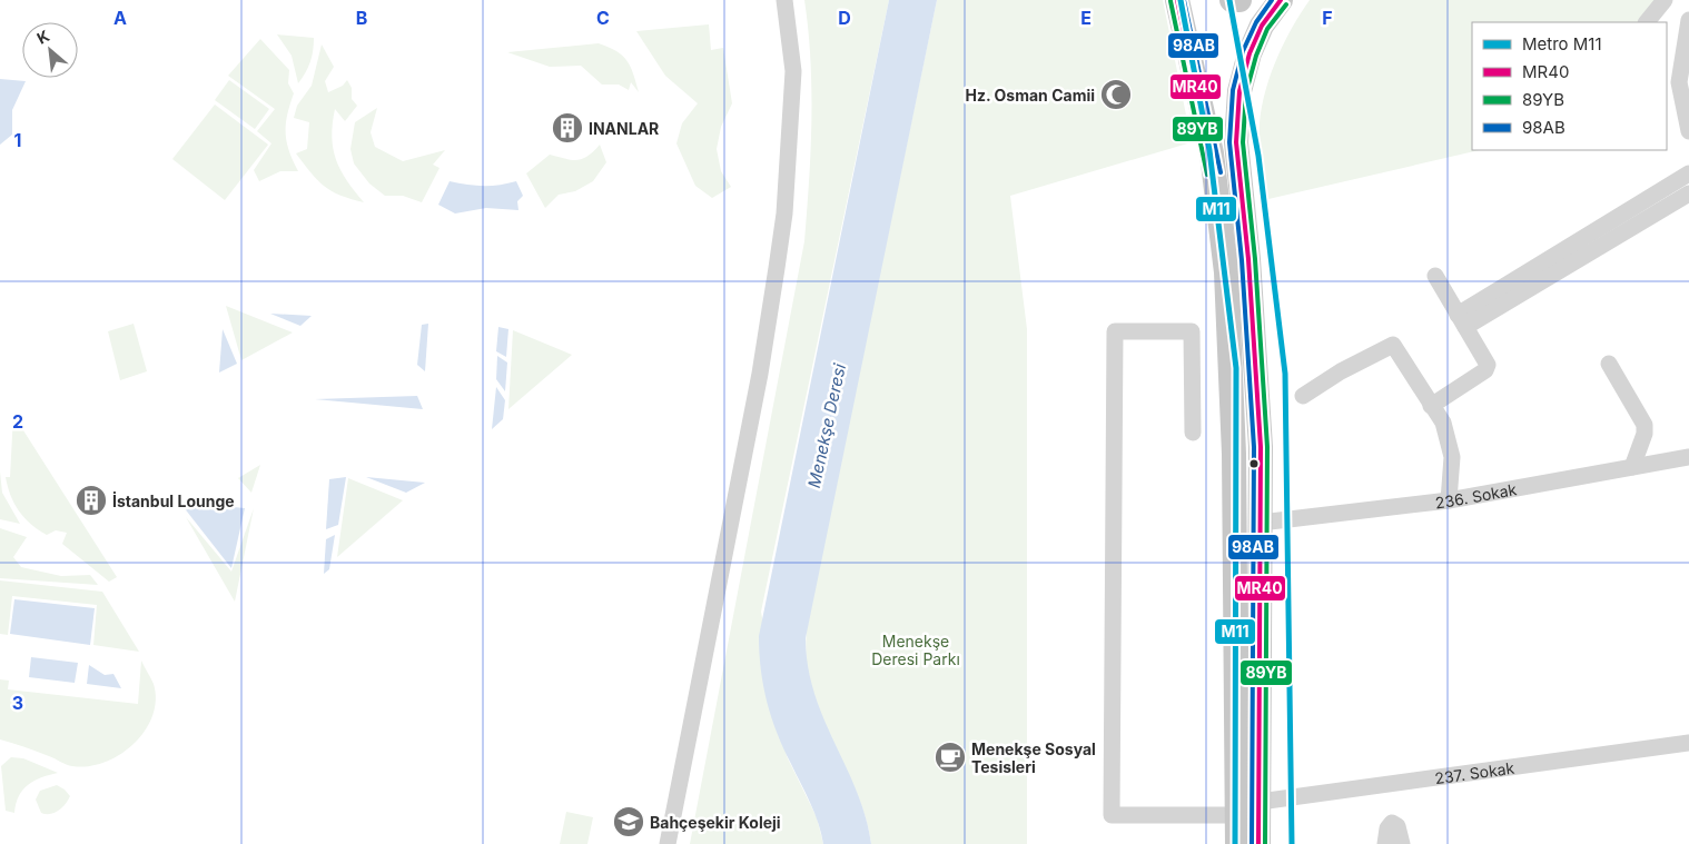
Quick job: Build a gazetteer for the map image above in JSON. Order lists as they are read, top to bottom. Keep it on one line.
{"streets":{"street":["236. Sokak","237. Sokak"]},"water":["Menekşe Deresi"],"parks":["Menekşe Deresi Parkı"],"places":{"mosque":["Hz. Osman Camii"],"building":["INANLAR","İstanbul Lounge"],"cafe":["Menekşe Sosyal Tesisleri"],"school or university":["Bahçeşekir Koleji"]},"lines":["metro line M11","transit line MR40","transit line 98AB","transit line 89YB"],"legend":["Metro M11","MR40","89YB","98AB"],"north":"top left","grid":{"columns":["A","B","C","D","E","F"],"rows":["1","2","3"]}}
